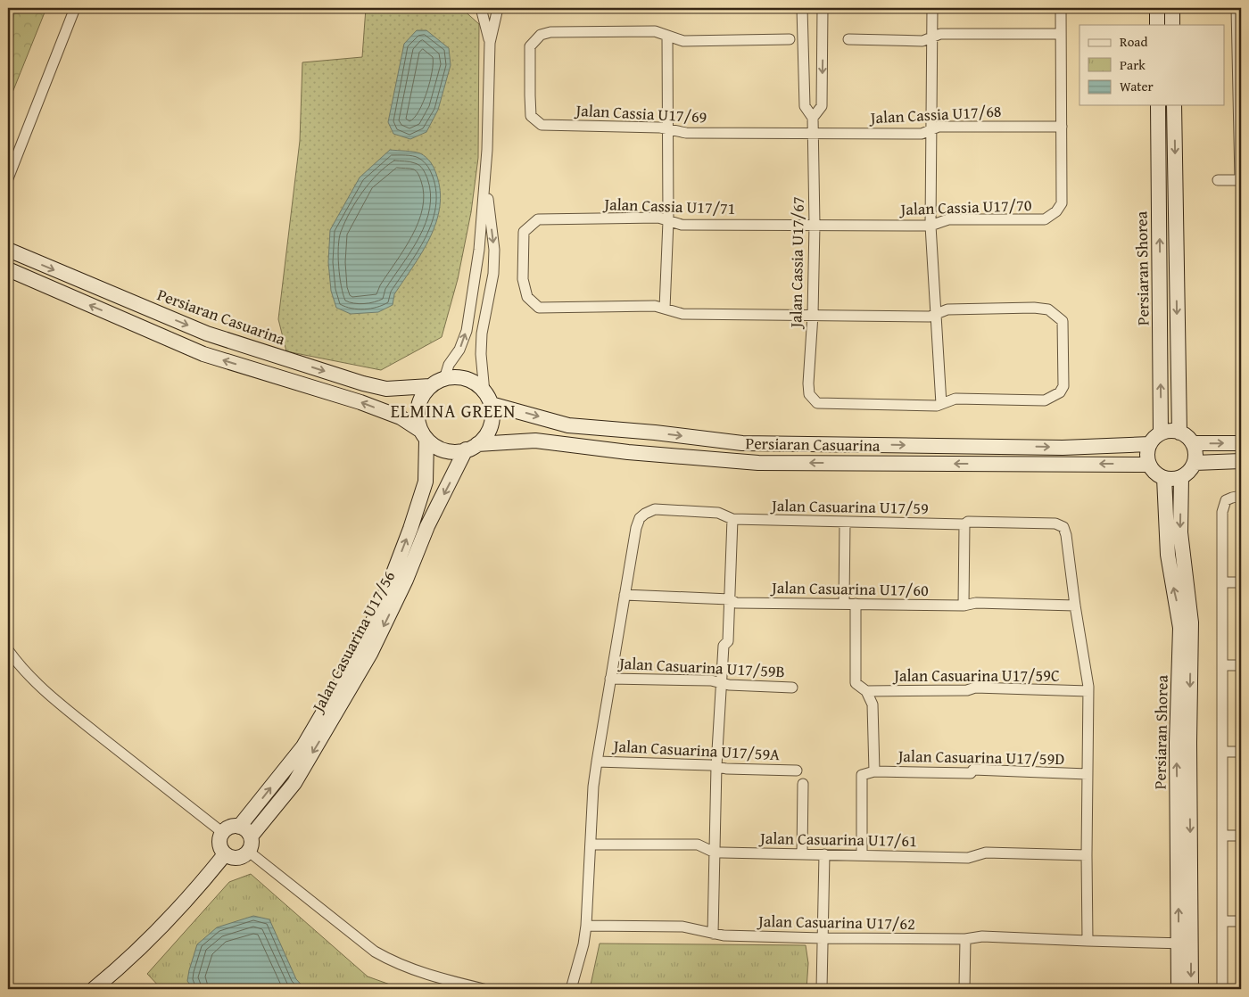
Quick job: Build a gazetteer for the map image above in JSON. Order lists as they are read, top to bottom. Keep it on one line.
{"streets":{"street":["Jalan Cassia U17/69","Jalan Cassia U17/68","Jalan Cassia U17/71","Jalan Cassia U17/70","Jalan Cassia U17/67","Persiaran Shorea","Persiaran Casuarina","Jalan Casuarina U17/59","Jalan Casuarina U17/60","Jalan Casuarina U17/56","Jalan Casuarina U17/59B","Jalan Casuarina U17/59C","Jalan Casuarina U17/59A","Jalan Casuarina U17/59D","Jalan Casuarina U17/61","Jalan Casuarina U17/62"]},"crossings":[["Jalan Cassia U17/69","Jalan Cassia U17/68"],["Jalan Cassia U17/69","Jalan Cassia U17/67"],["Jalan Cassia U17/68","Jalan Cassia U17/70"],["Jalan Cassia U17/68","Jalan Cassia U17/67"],["Jalan Cassia U17/71","Jalan Cassia U17/70"],["Jalan Cassia U17/71","Jalan Cassia U17/67"],["Jalan Cassia U17/70","Jalan Cassia U17/67"],["Persiaran Shorea","Persiaran Casuarina"],["Persiaran Shorea","Jalan Casuarina U17/62"],["Persiaran Casuarina","Jalan Casuarina U17/56"],["Jalan Casuarina U17/59","Jalan Casuarina U17/60"],["Jalan Casuarina U17/59","Jalan Casuarina U17/59B"],["Jalan Casuarina U17/59","Jalan Casuarina U17/59C"],["Jalan Casuarina U17/59","Jalan Casuarina U17/59A"],["Jalan Casuarina U17/59","Jalan Casuarina U17/59D"],["Jalan Casuarina U17/59","Jalan Casuarina U17/61"],["Jalan Casuarina U17/59","Jalan Casuarina U17/62"]],"districts":["ELMINA GREEN"],"legend":["Road","Park","Water"]}
